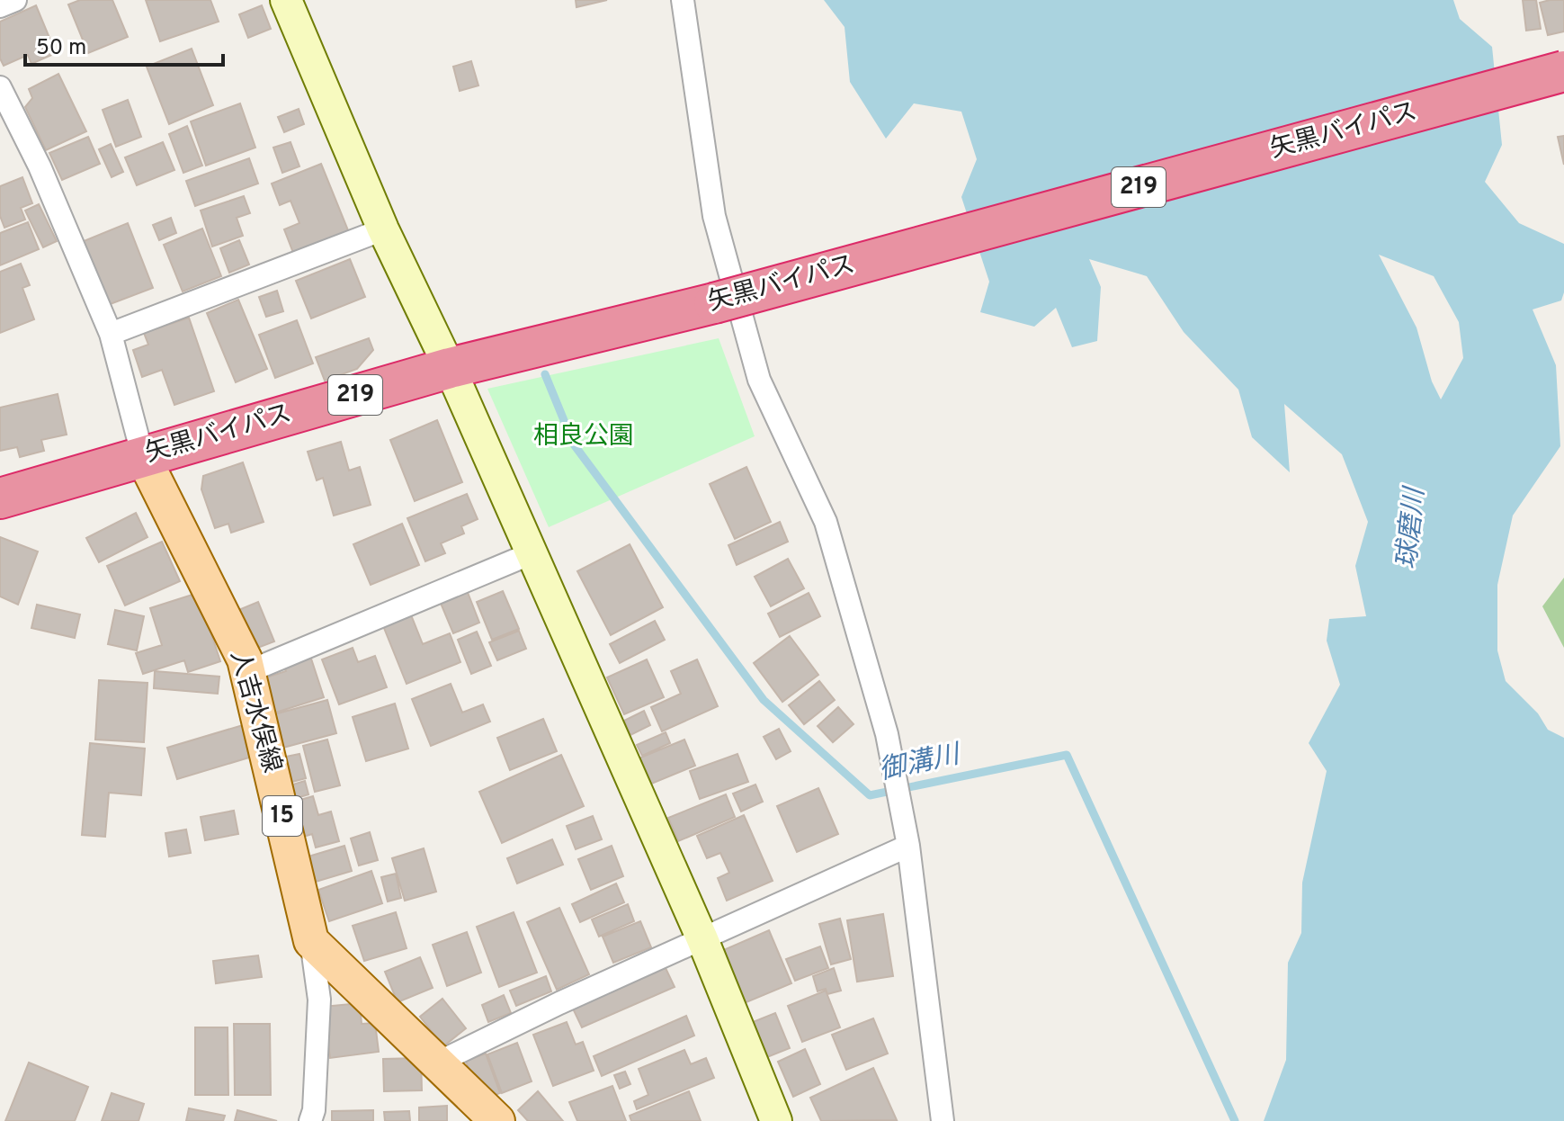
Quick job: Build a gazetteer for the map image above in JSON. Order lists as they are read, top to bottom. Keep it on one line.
{"streets":{"highway":["矢黒バイパス","219"],"main road":["人吉水俣線","15"]},"crossings":[["矢黒バイパス","人吉水俣線"]],"water":["球磨川","御溝川"],"parks":["相良公園"],"scale_bar":"50 m"}
